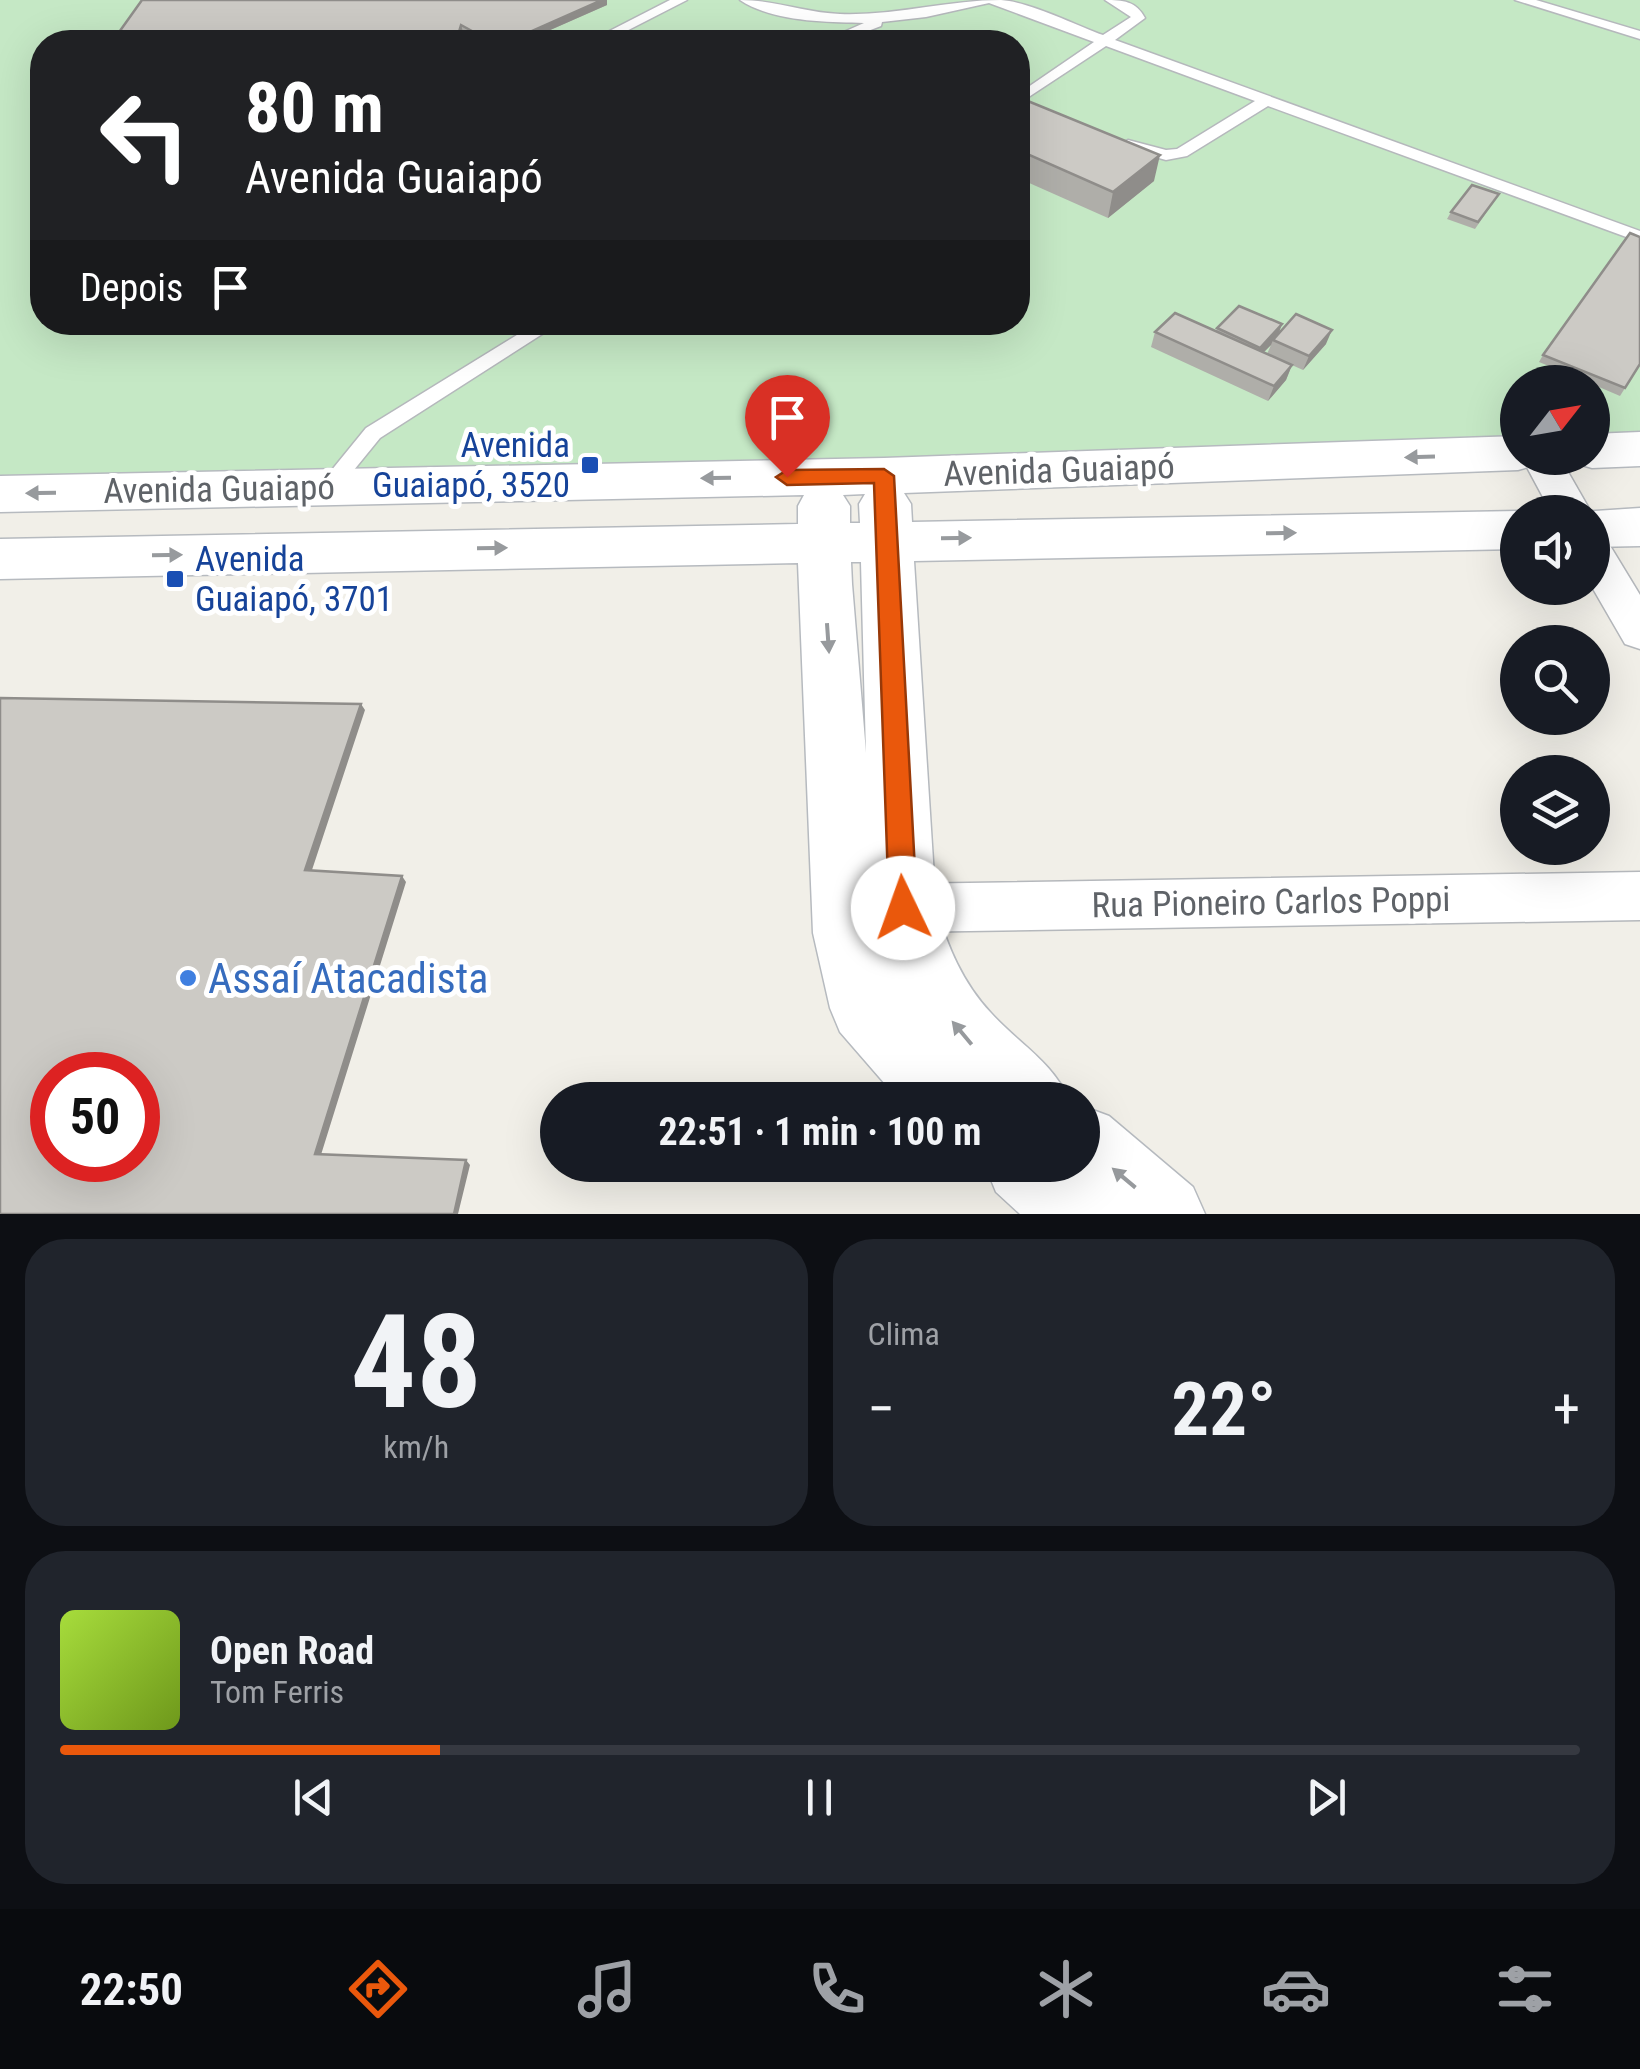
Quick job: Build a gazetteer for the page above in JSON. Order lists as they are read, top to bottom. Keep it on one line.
{"streets":{"main road":["Avenida Guaiapó"],"street":["Rua Pioneiro Carlos Poppi"]},"places":{"transit":["Avenida Guaiapó, 3520","Avenida Guaiapó, 3701"],"other":["Assaí Atacadista"]},"north":"top right","page":{"turn":["80 m","Avenida Guaiapó"],"then":"Depois","limit":"50","trip":"22:51 · 1 min · 100 m","tile":[["48","km/h"],"Clima"],"heat":["−","22°","+"],"song":["Open Road","Tom Ferris"],"tabs":"22:50"}}
